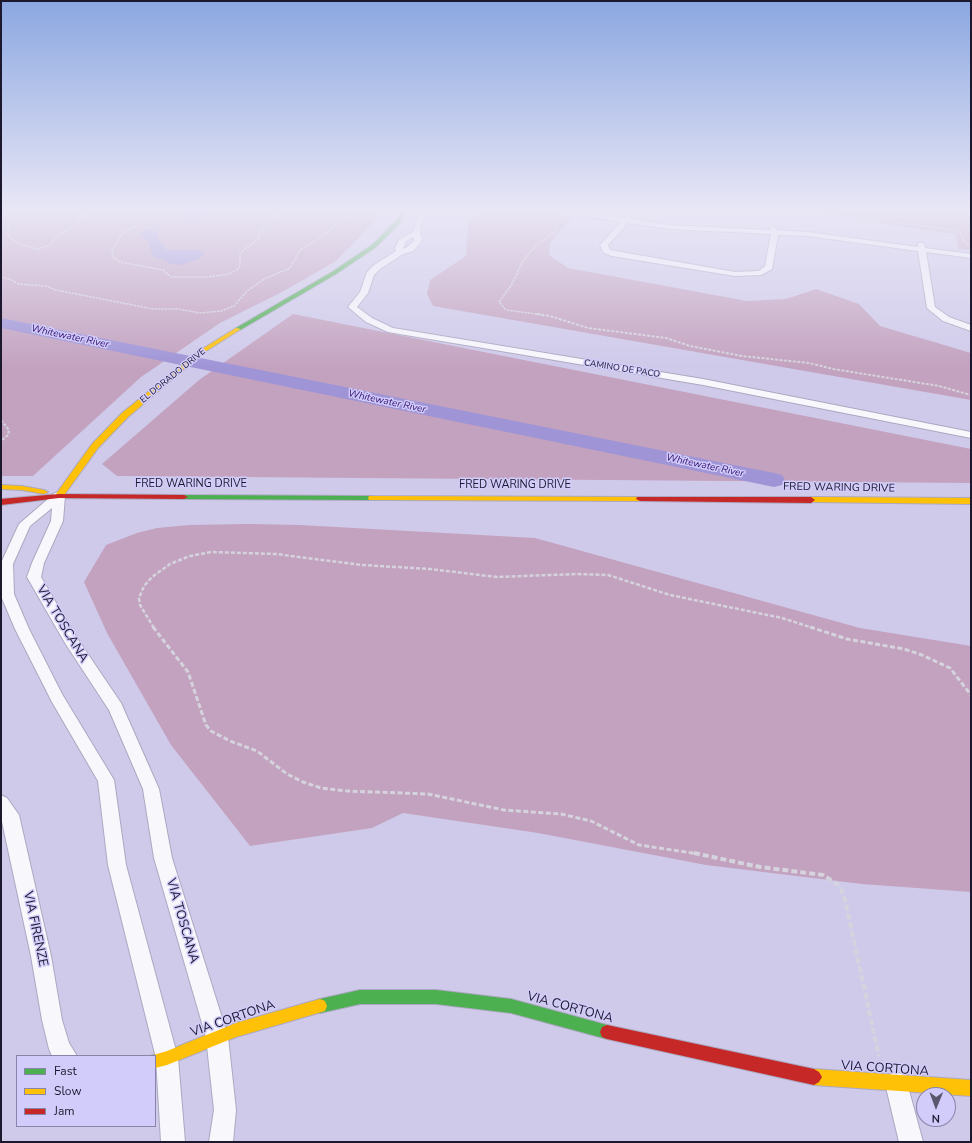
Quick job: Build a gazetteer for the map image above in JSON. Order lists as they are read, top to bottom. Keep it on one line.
{"streets":{"main road":["EL DORADO DRIVE","FRED WARING DRIVE","VIA CORTONA"],"street":["CAMINO DE PACO","VIA TOSCANA","VIA FIRENZE"]},"crossings":[["EL DORADO DRIVE","FRED WARING DRIVE"],["EL DORADO DRIVE","VIA TOSCANA"],["FRED WARING DRIVE","VIA TOSCANA"],["VIA TOSCANA","VIA CORTONA"]],"water":["Whitewater River"],"legend":["Fast","Slow","Jam"],"north":"bottom"}
